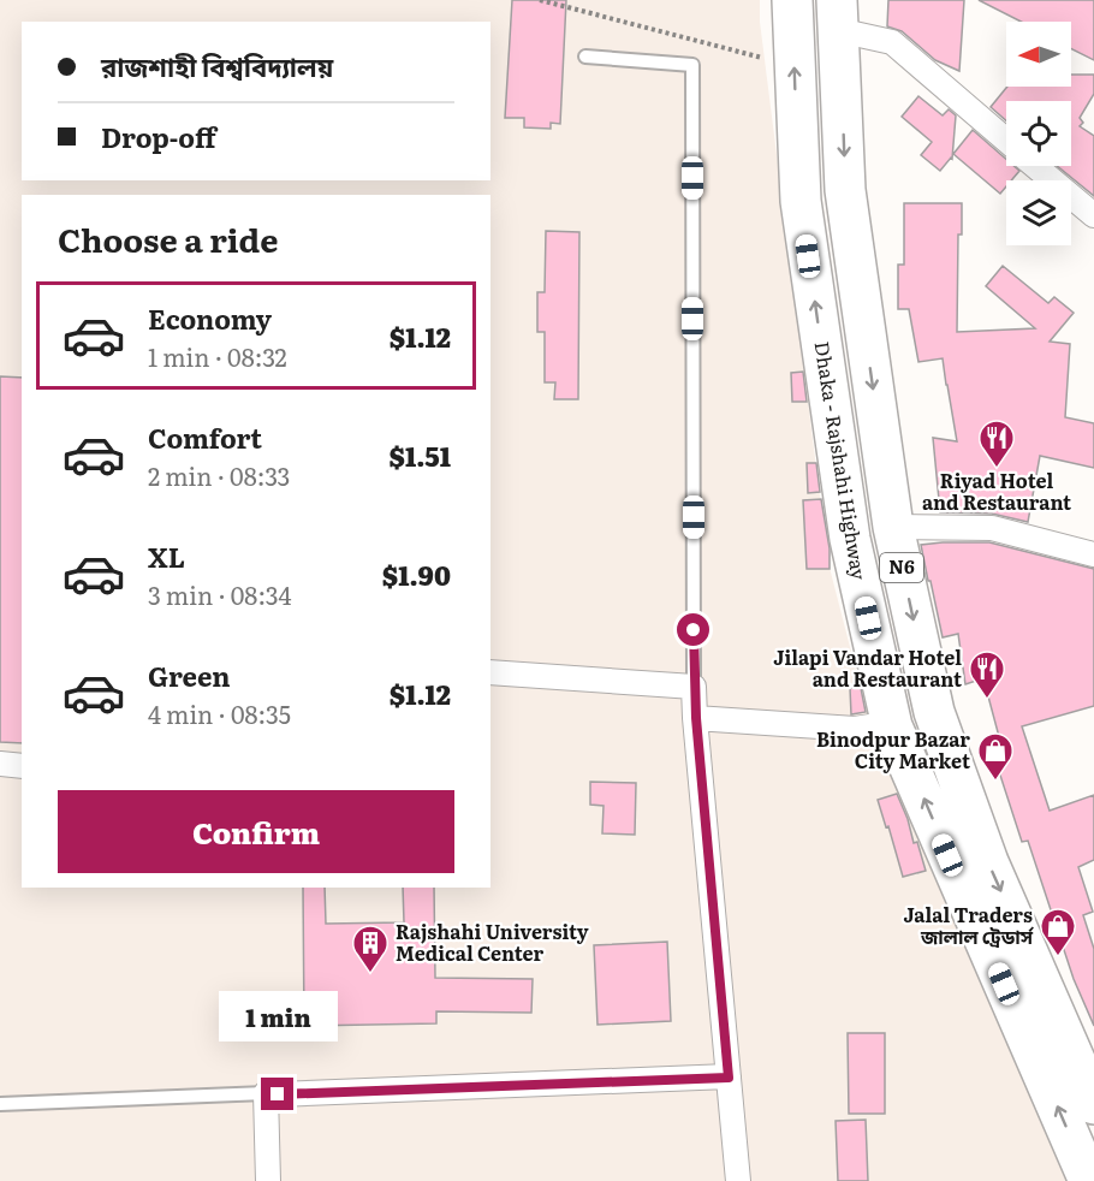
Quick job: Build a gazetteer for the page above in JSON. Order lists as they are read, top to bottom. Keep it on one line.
{"streets":{"highway":["Dhaka - Rajshahi Highway","N6"]},"places":{"restaurant":["Riyad Hotel and Restaurant","Jilapi Vandar Hotel and Restaurant"],"shop":["Binodpur Bazar City Market","Jalal Traders জালাল ট্রেডার্স"],"building":["Rajshahi University Medical Center"]},"north":"left","page":{"banner":["রাজশাহী বিশ্ববিদ্যালয়","Drop-off"],"heading":"Choose a ride","list":[{"name":"Economy","note":"1 min · 08:32","value":"$1.12"},{"name":"Comfort","note":"2 min · 08:33","value":"$1.51"},{"name":"XL","note":"3 min · 08:34","value":"$1.90"},{"name":"Green","note":"4 min · 08:35","value":"$1.12"}],"buttons":"Confirm","bubble":"1 min"}}
